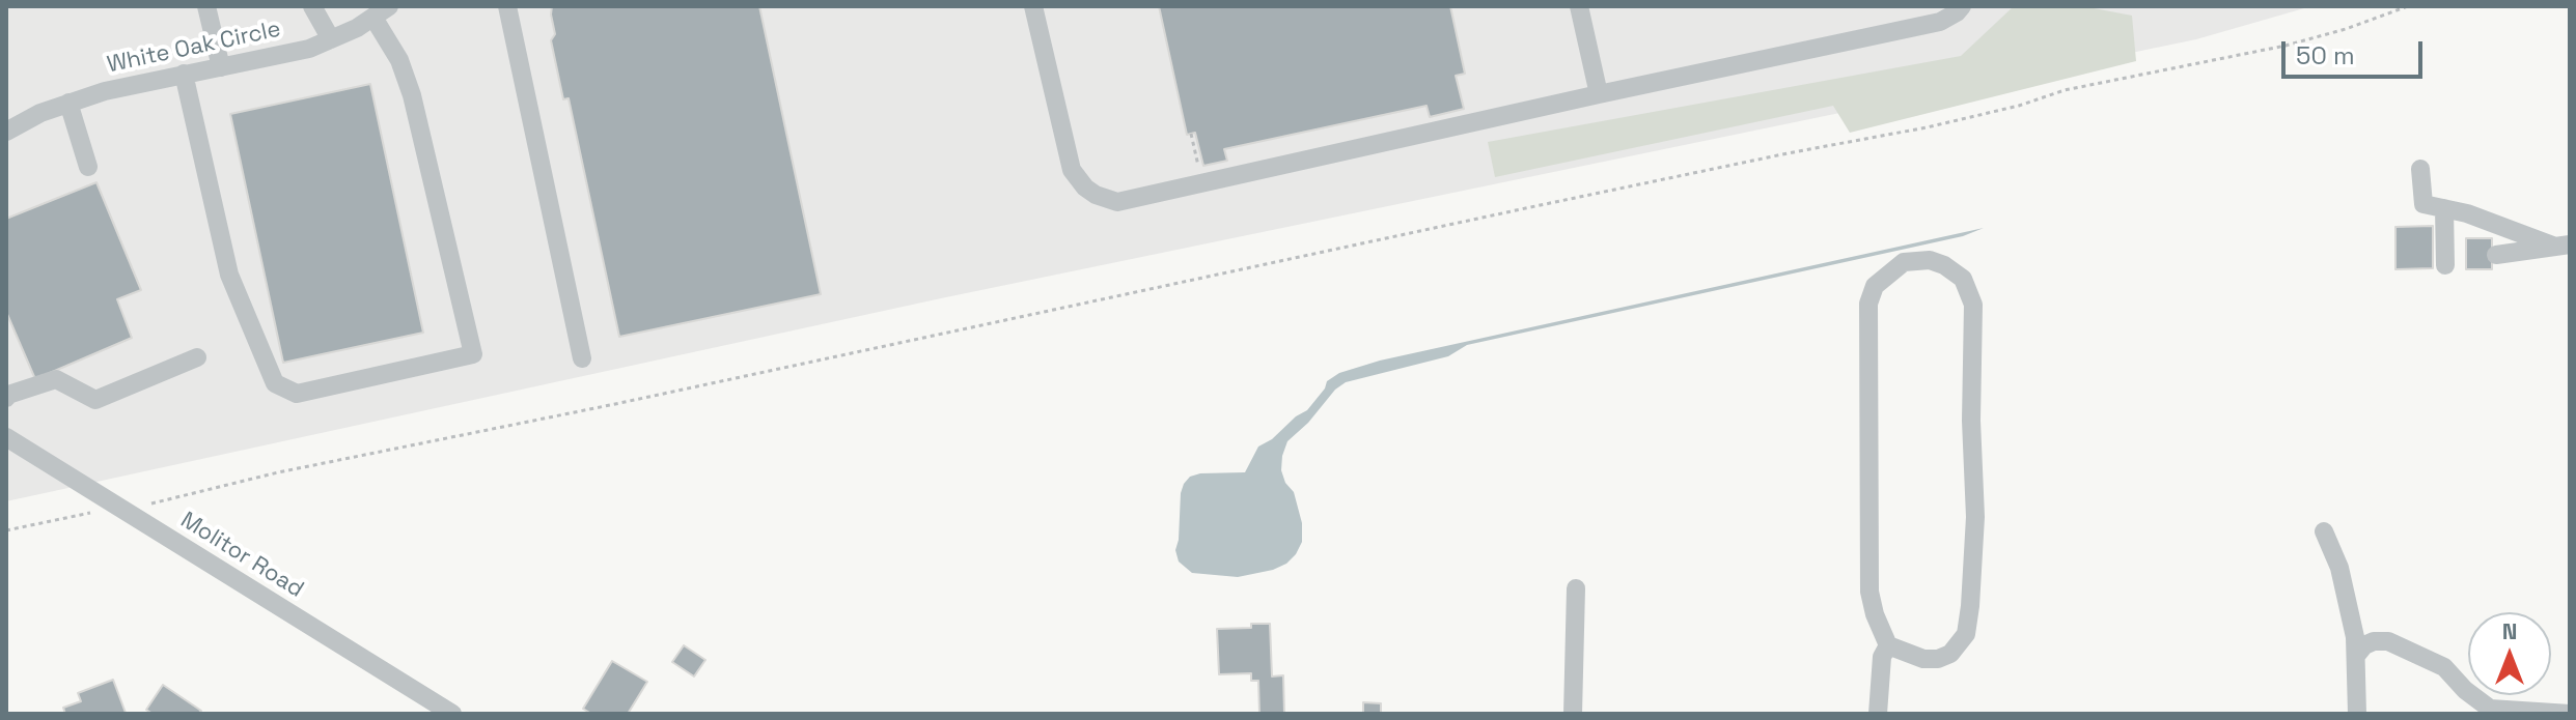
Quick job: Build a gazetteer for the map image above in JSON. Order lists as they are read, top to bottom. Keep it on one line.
{"streets":{"street":["White Oak Circle","Molitor Road"]},"scale_bar":"50 m","north":"top"}
